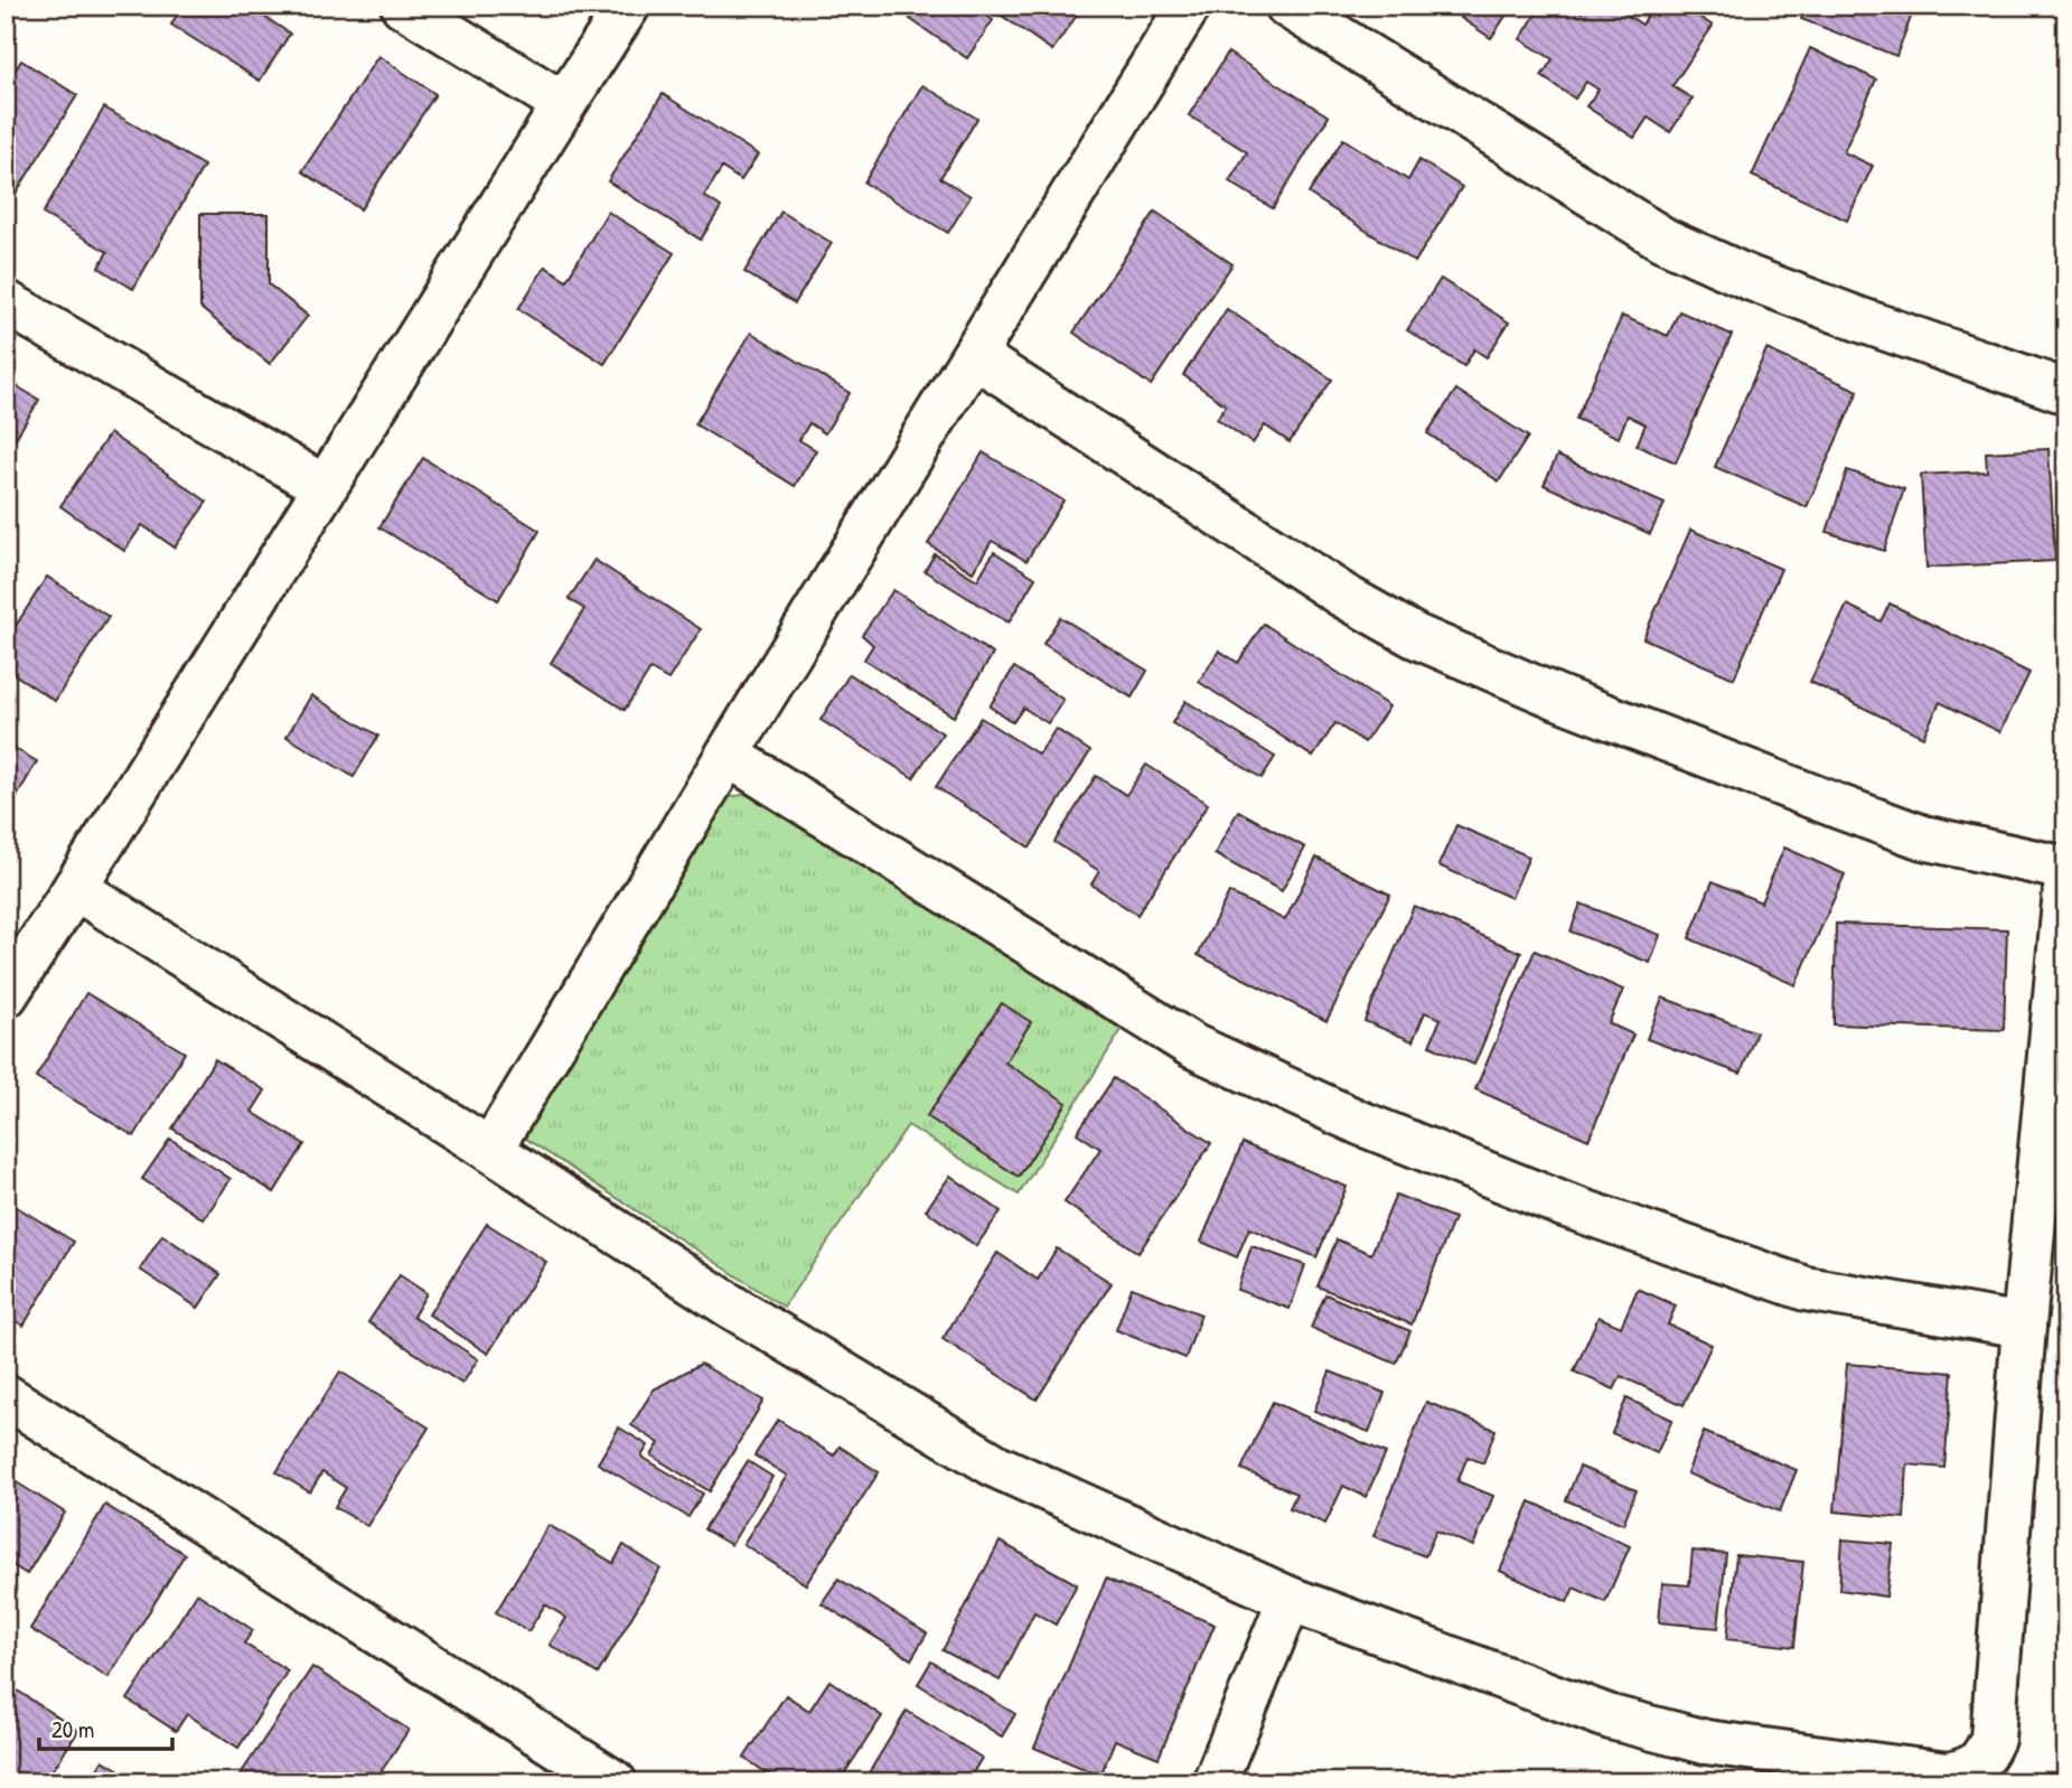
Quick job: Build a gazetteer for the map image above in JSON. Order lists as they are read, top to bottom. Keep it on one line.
{"scale_bar":"20 m"}
